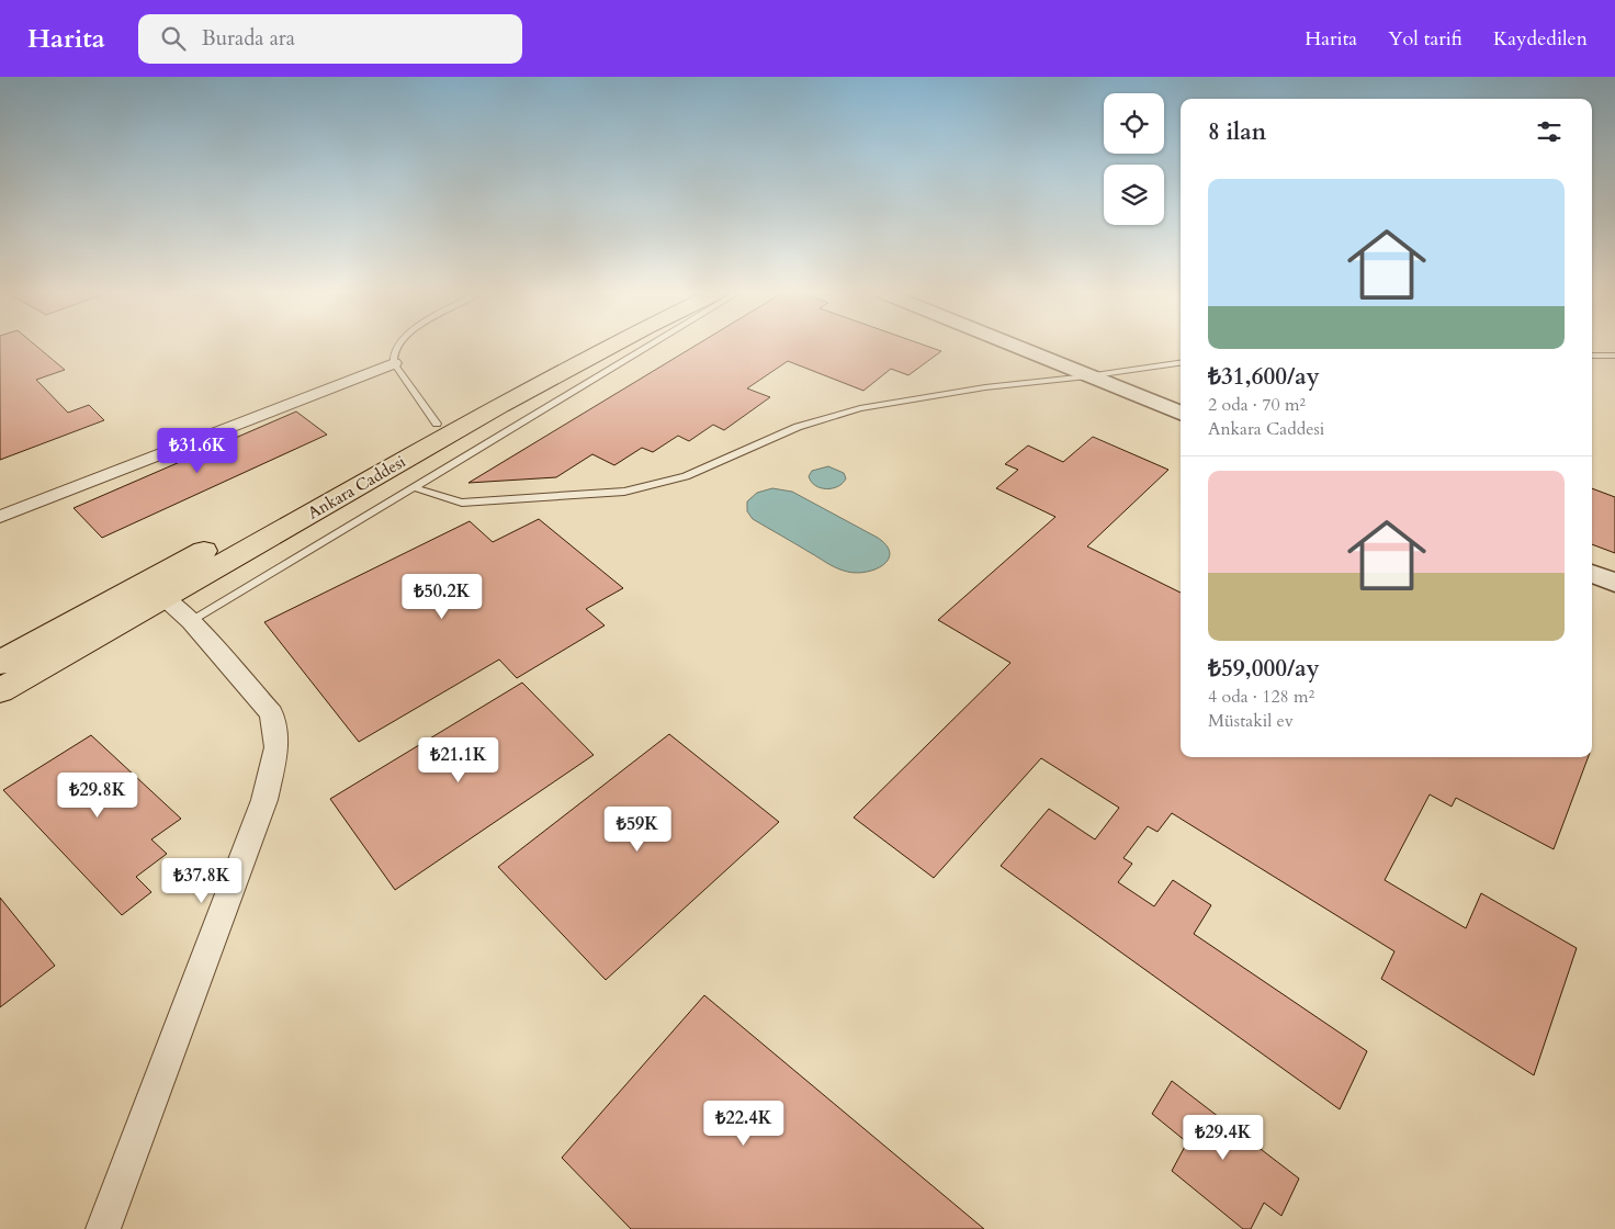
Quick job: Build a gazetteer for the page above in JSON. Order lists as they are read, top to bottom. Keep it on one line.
{"streets":{"highway":["Ankara Caddesi"]},"page":{"header":"Harita","search":"Burada ara","nav":["Harita","Yol tarifi","Kaydedilen"],"heading":"8 ilan","list":[{"name":"₺31,600/ay","note":"2 oda · 70 m² · Ankara Caddesi"},{"name":"₺59,000/ay","note":"4 oda · 128 m² · Müstakil ev"}],"price":["₺31.6K","₺50.2K","₺21.1K","₺29.8K","₺59K","₺37.8K","₺22.4K","₺29.4K"]}}
